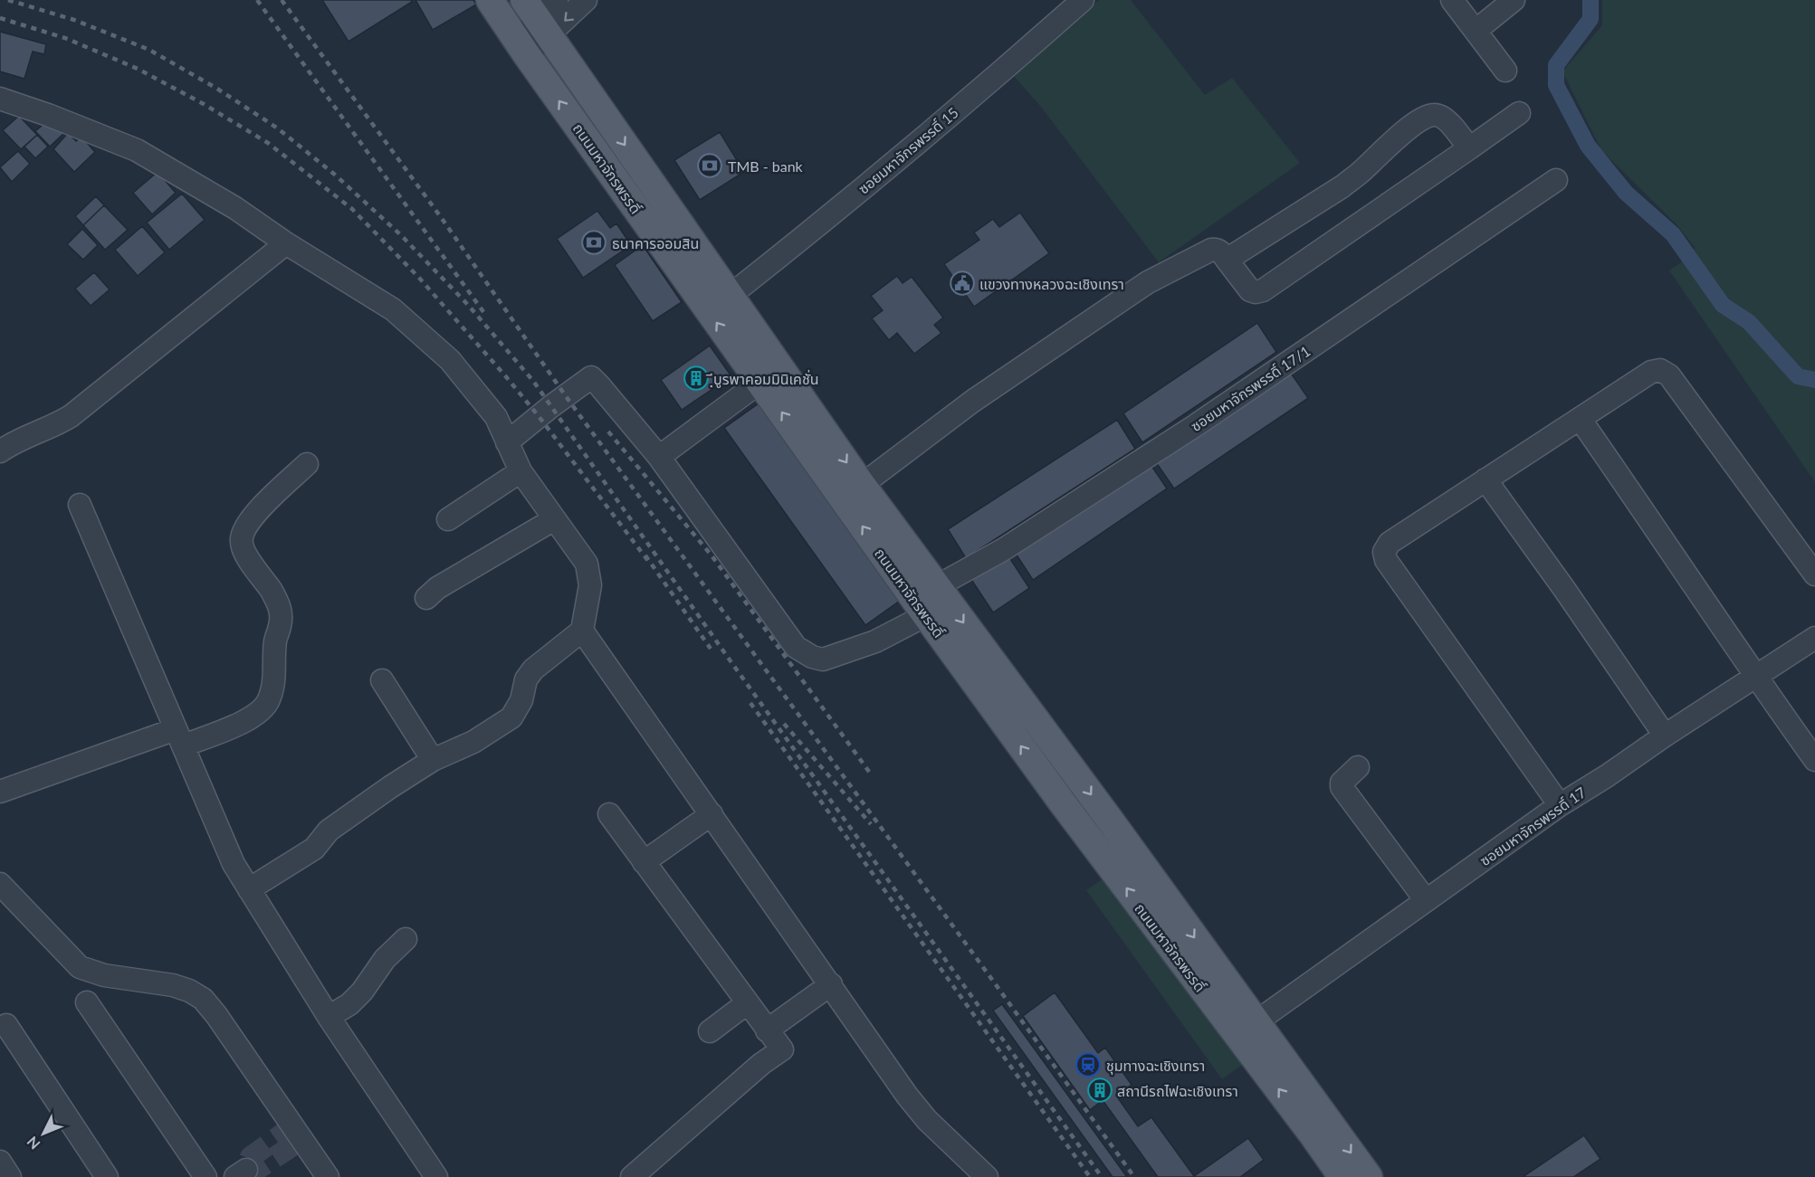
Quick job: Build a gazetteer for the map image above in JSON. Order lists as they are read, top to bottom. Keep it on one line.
{"streets":{"main road":["ถนนมหาจักรพรรดิ์"],"street":["ซอยมหาจักรพรรดิ์ 15","ซอยมหาจักรพรรดิ์ 17/1","ซอยมหาจักรพรรดิ์ 17"]},"crossings":[["ซอยมหาจักรพรรดิ์ 15","ถนนมหาจักรพรรดิ์"],["ถนนมหาจักรพรรดิ์","ซอยมหาจักรพรรดิ์ 17/1"],["ถนนมหาจักรพรรดิ์","ซอยมหาจักรพรรดิ์ 17"]],"places":{"bank":["TMB - bank","ธนาคารออมสิน"],"public building":["แขวงทางหลวงฉะเชิงเทรา"],"building":["ฺีบูรพาคอมมินิเคชั่น","สถานีรถไฟฉะเชิงเทรา"],"station":["ชุมทางฉะเชิงเทรา"]},"north":"bottom left"}
